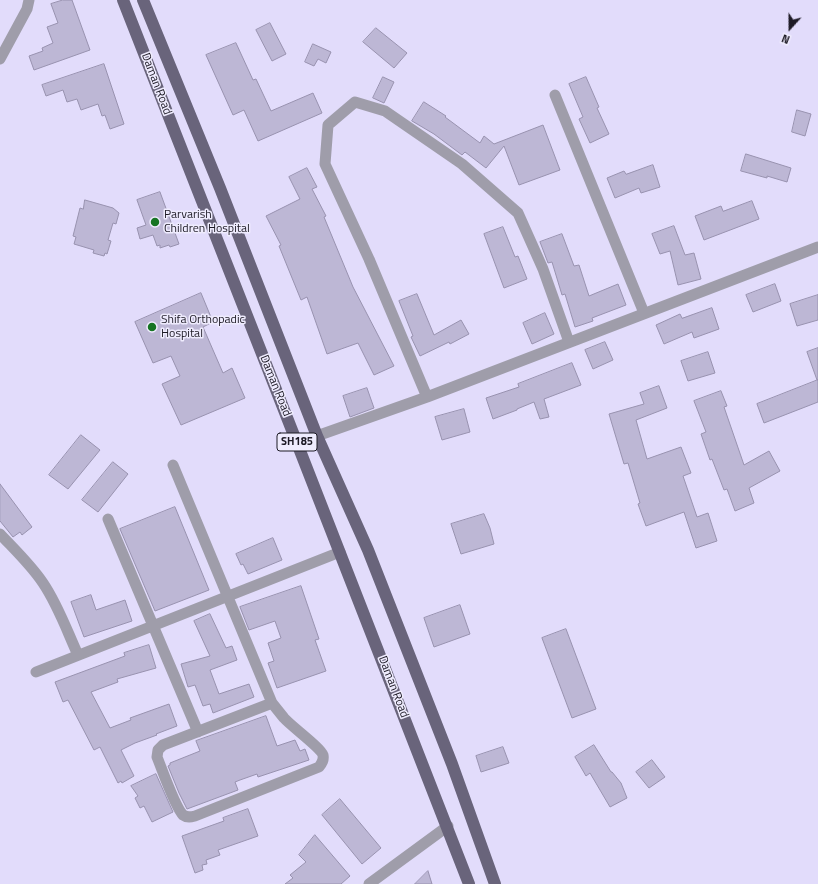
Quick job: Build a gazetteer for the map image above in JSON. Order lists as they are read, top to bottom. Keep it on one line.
{"streets":{"main road":["Daman Road","SH185"]},"places":["Parvarish Children Hospital","Shifa Orthopadic Hospital"],"north":"bottom"}
